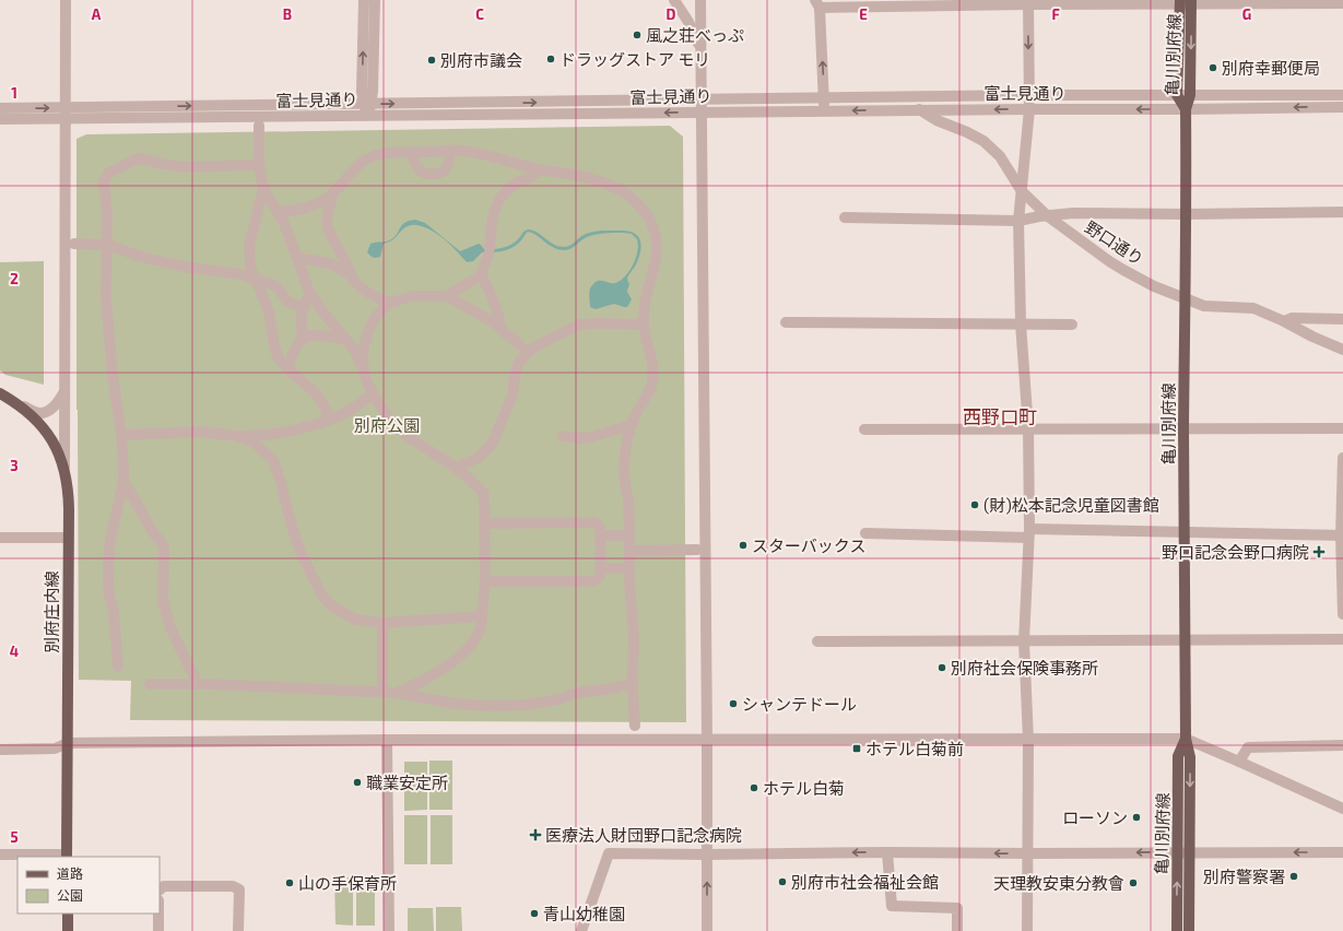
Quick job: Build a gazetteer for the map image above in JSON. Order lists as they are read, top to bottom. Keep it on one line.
{"streets":{"main road":["亀川別府線","別府庄内線"],"street":["富士見通り","野口通り"]},"crossings":[["亀川別府線","富士見通り"],["亀川別府線","野口通り"],["富士見通り","野口通り"]],"districts":["西野口町"],"parks":["別府公園"],"places":{"other":["風之荘べっぷ","ドラッグストア モリ","別府市議会","別府幸郵便局","(財)松本記念児童図書館","スターバックス","別府社会保険事務所","シャンテドール","職業安定所","ホテル白菊","ローソン","別府警察署","別府市社会福祉会館","山の手保育所","天理教安東分教會","青山幼稚園"],"health":["野口記念会野口病院","医療法人財団野口記念病院"],"transit":["ホテル白菊前"]},"legend":["道路","公園"],"grid":{"columns":["A","B","C","D","E","F","G"],"rows":["1","2","3","4","5"]}}
